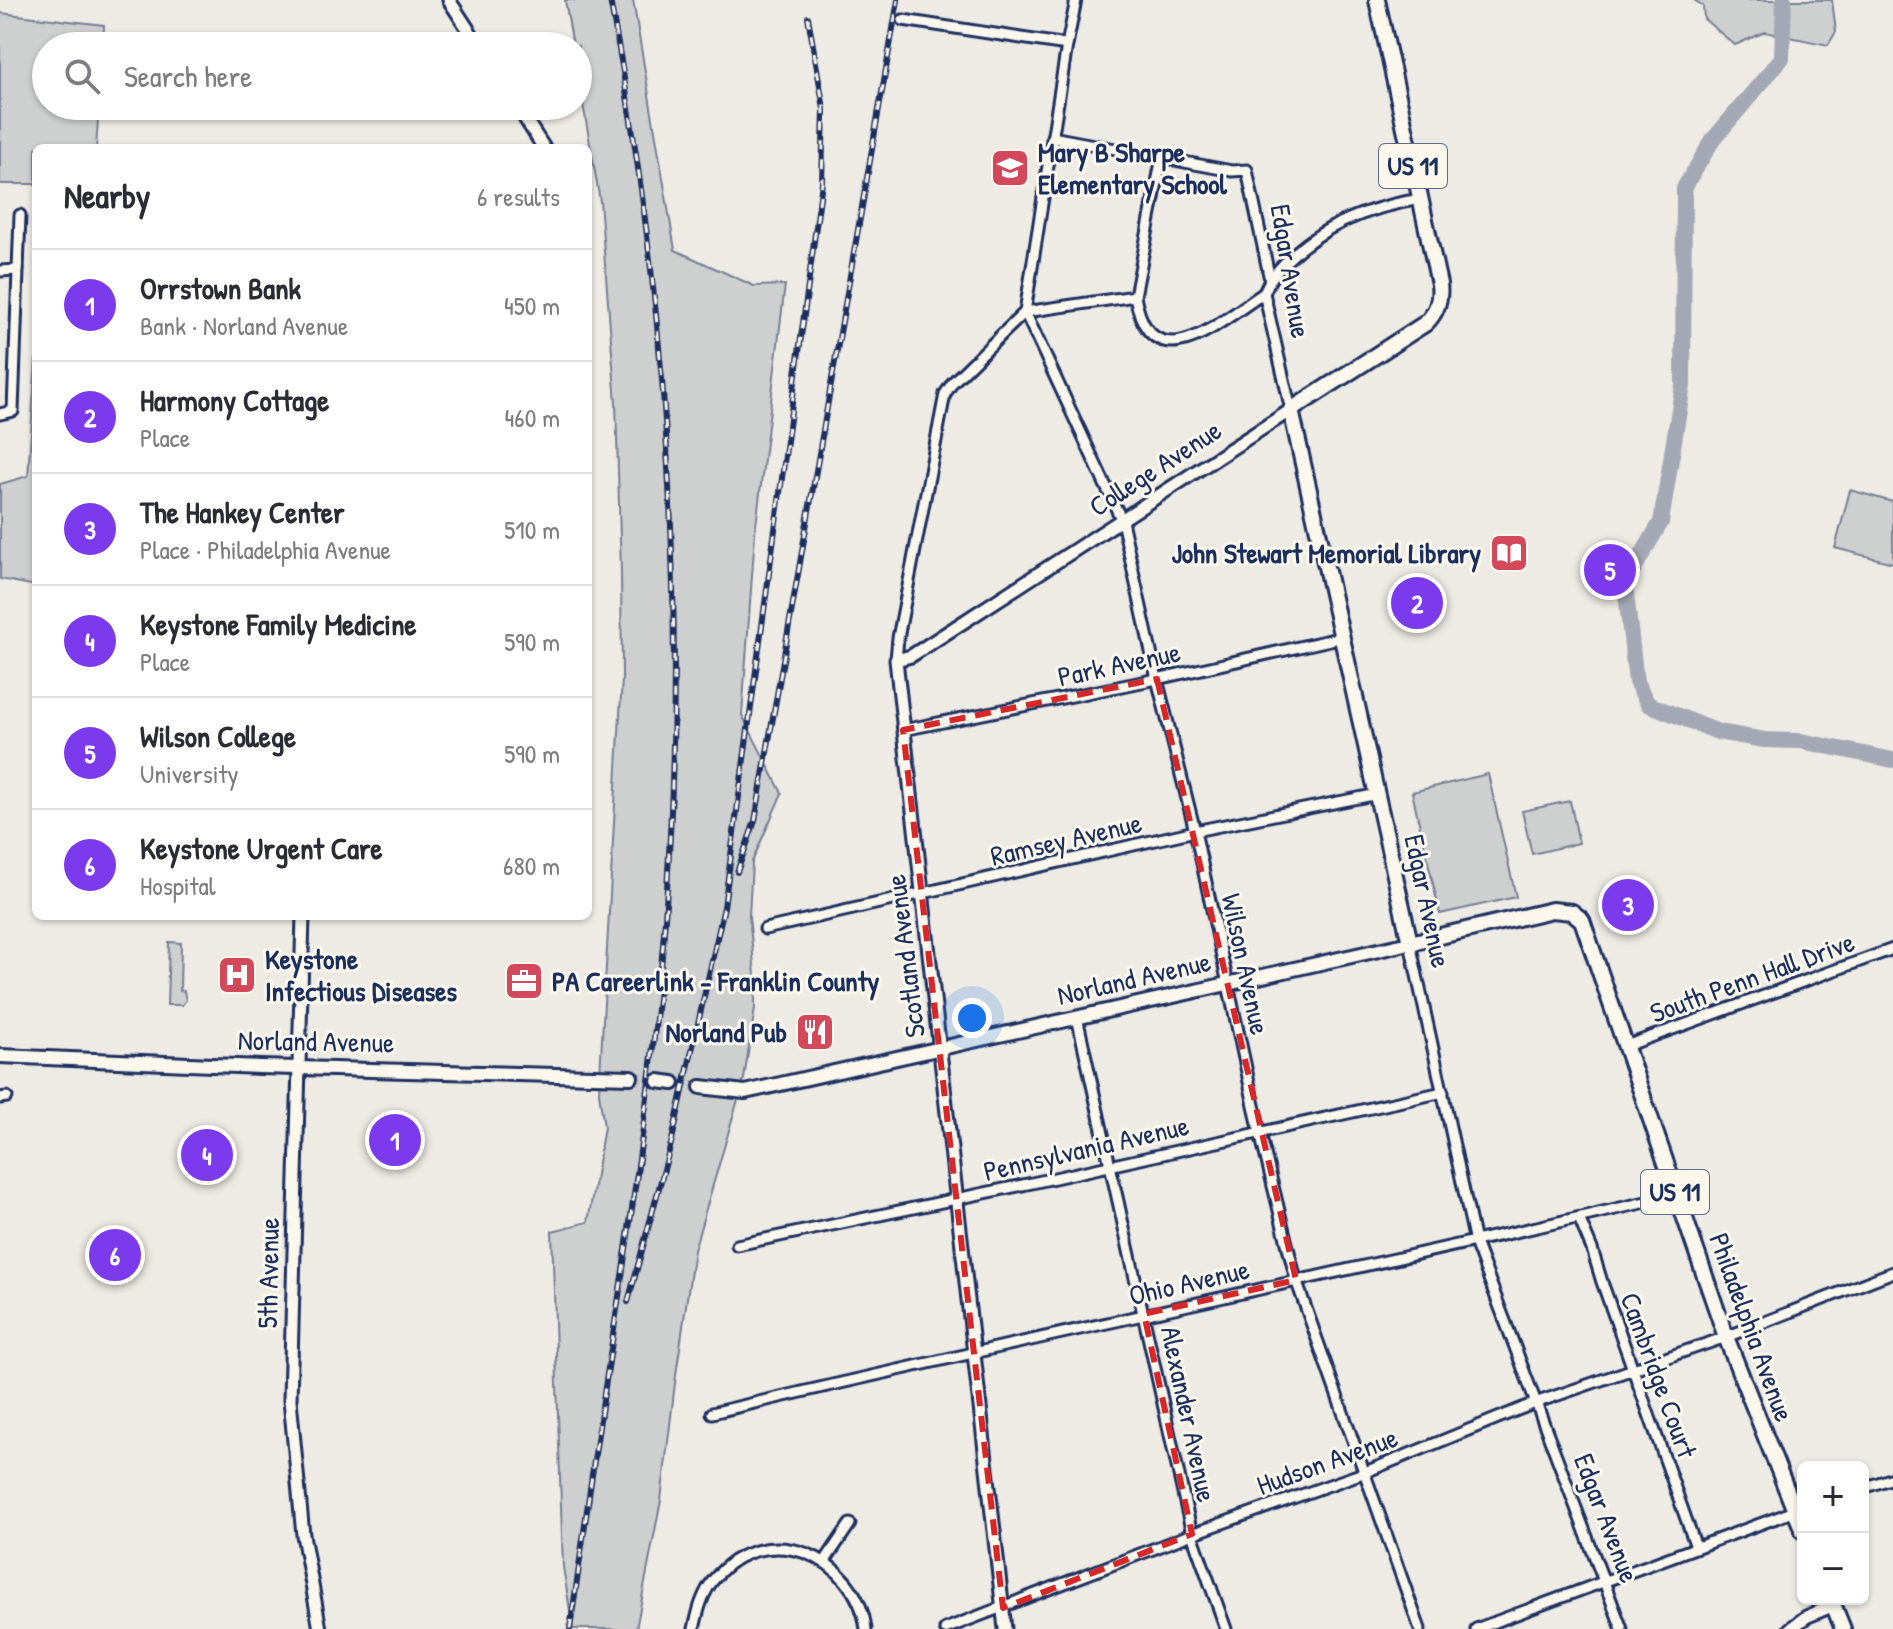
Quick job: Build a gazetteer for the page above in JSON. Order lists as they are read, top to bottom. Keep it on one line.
{"streets":{"main road":["US 11","Edgar Avenue","College Avenue","Norland Avenue","Philadelphia Avenue"],"street":["Park Avenue","Ramsey Avenue","Scotland Avenue","Wilson Avenue","South Penn Hall Drive","Pennsylvania Avenue","5th Avenue","Ohio Avenue","Cambridge Court","Alexander Avenue","Hudson Avenue"]},"crossings":[["US 11","College Avenue"],["Edgar Avenue","College Avenue"],["Edgar Avenue","Park Avenue"],["Edgar Avenue","Ramsey Avenue"],["Edgar Avenue","Norland Avenue"],["Edgar Avenue","Pennsylvania Avenue"],["Edgar Avenue","Ohio Avenue"],["Edgar Avenue","Hudson Avenue"],["College Avenue","Scotland Avenue"],["College Avenue","Wilson Avenue"],["Park Avenue","Scotland Avenue"],["Park Avenue","Wilson Avenue"],["Ramsey Avenue","Scotland Avenue"],["Ramsey Avenue","Wilson Avenue"],["Scotland Avenue","Wilson Avenue"],["Scotland Avenue","Norland Avenue"],["Scotland Avenue","Pennsylvania Avenue"],["Scotland Avenue","Ohio Avenue"],["Scotland Avenue","Hudson Avenue"],["Wilson Avenue","Norland Avenue"],["Wilson Avenue","Pennsylvania Avenue"],["Wilson Avenue","Ohio Avenue"],["Wilson Avenue","Hudson Avenue"],["South Penn Hall Drive","Philadelphia Avenue"],["Norland Avenue","5th Avenue"],["Norland Avenue","Philadelphia Avenue"],["Norland Avenue","Alexander Avenue"],["Pennsylvania Avenue","Alexander Avenue"],["Ohio Avenue","Philadelphia Avenue"],["Ohio Avenue","Cambridge Court"],["Ohio Avenue","Alexander Avenue"],["Philadelphia Avenue","Hudson Avenue"],["Cambridge Court","Hudson Avenue"],["Alexander Avenue","Hudson Avenue"]],"places":{"school or university":["Mary B Sharpe Elementary School"],"library":["John Stewart Memorial Library"],"hospital":["Keystone Infectious Diseases"],"office":["PA Careerlink - Franklin County"],"restaurant":["Norland Pub"]},"page":{"search":"Search here","heading":["Nearby","6 results"],"list":[{"mark":"1","name":"Orrstown Bank","note":"Bank · Norland Avenue","value":"450 m"},{"mark":"2","name":"Harmony Cottage","note":"Place","value":"460 m"},{"mark":"3","name":"The Hankey Center","note":"Place · Philadelphia Avenue","value":"510 m"},{"mark":"4","name":"Keystone Family Medicine","note":"Place","value":"590 m"},{"mark":"5","name":"Wilson College","note":"University","value":"590 m"},{"mark":"6","name":"Keystone Urgent Care","note":"Hospital","value":"680 m"}],"pins":["5","2","3","1","4","6"],"map_buttons":["+","−"]}}
